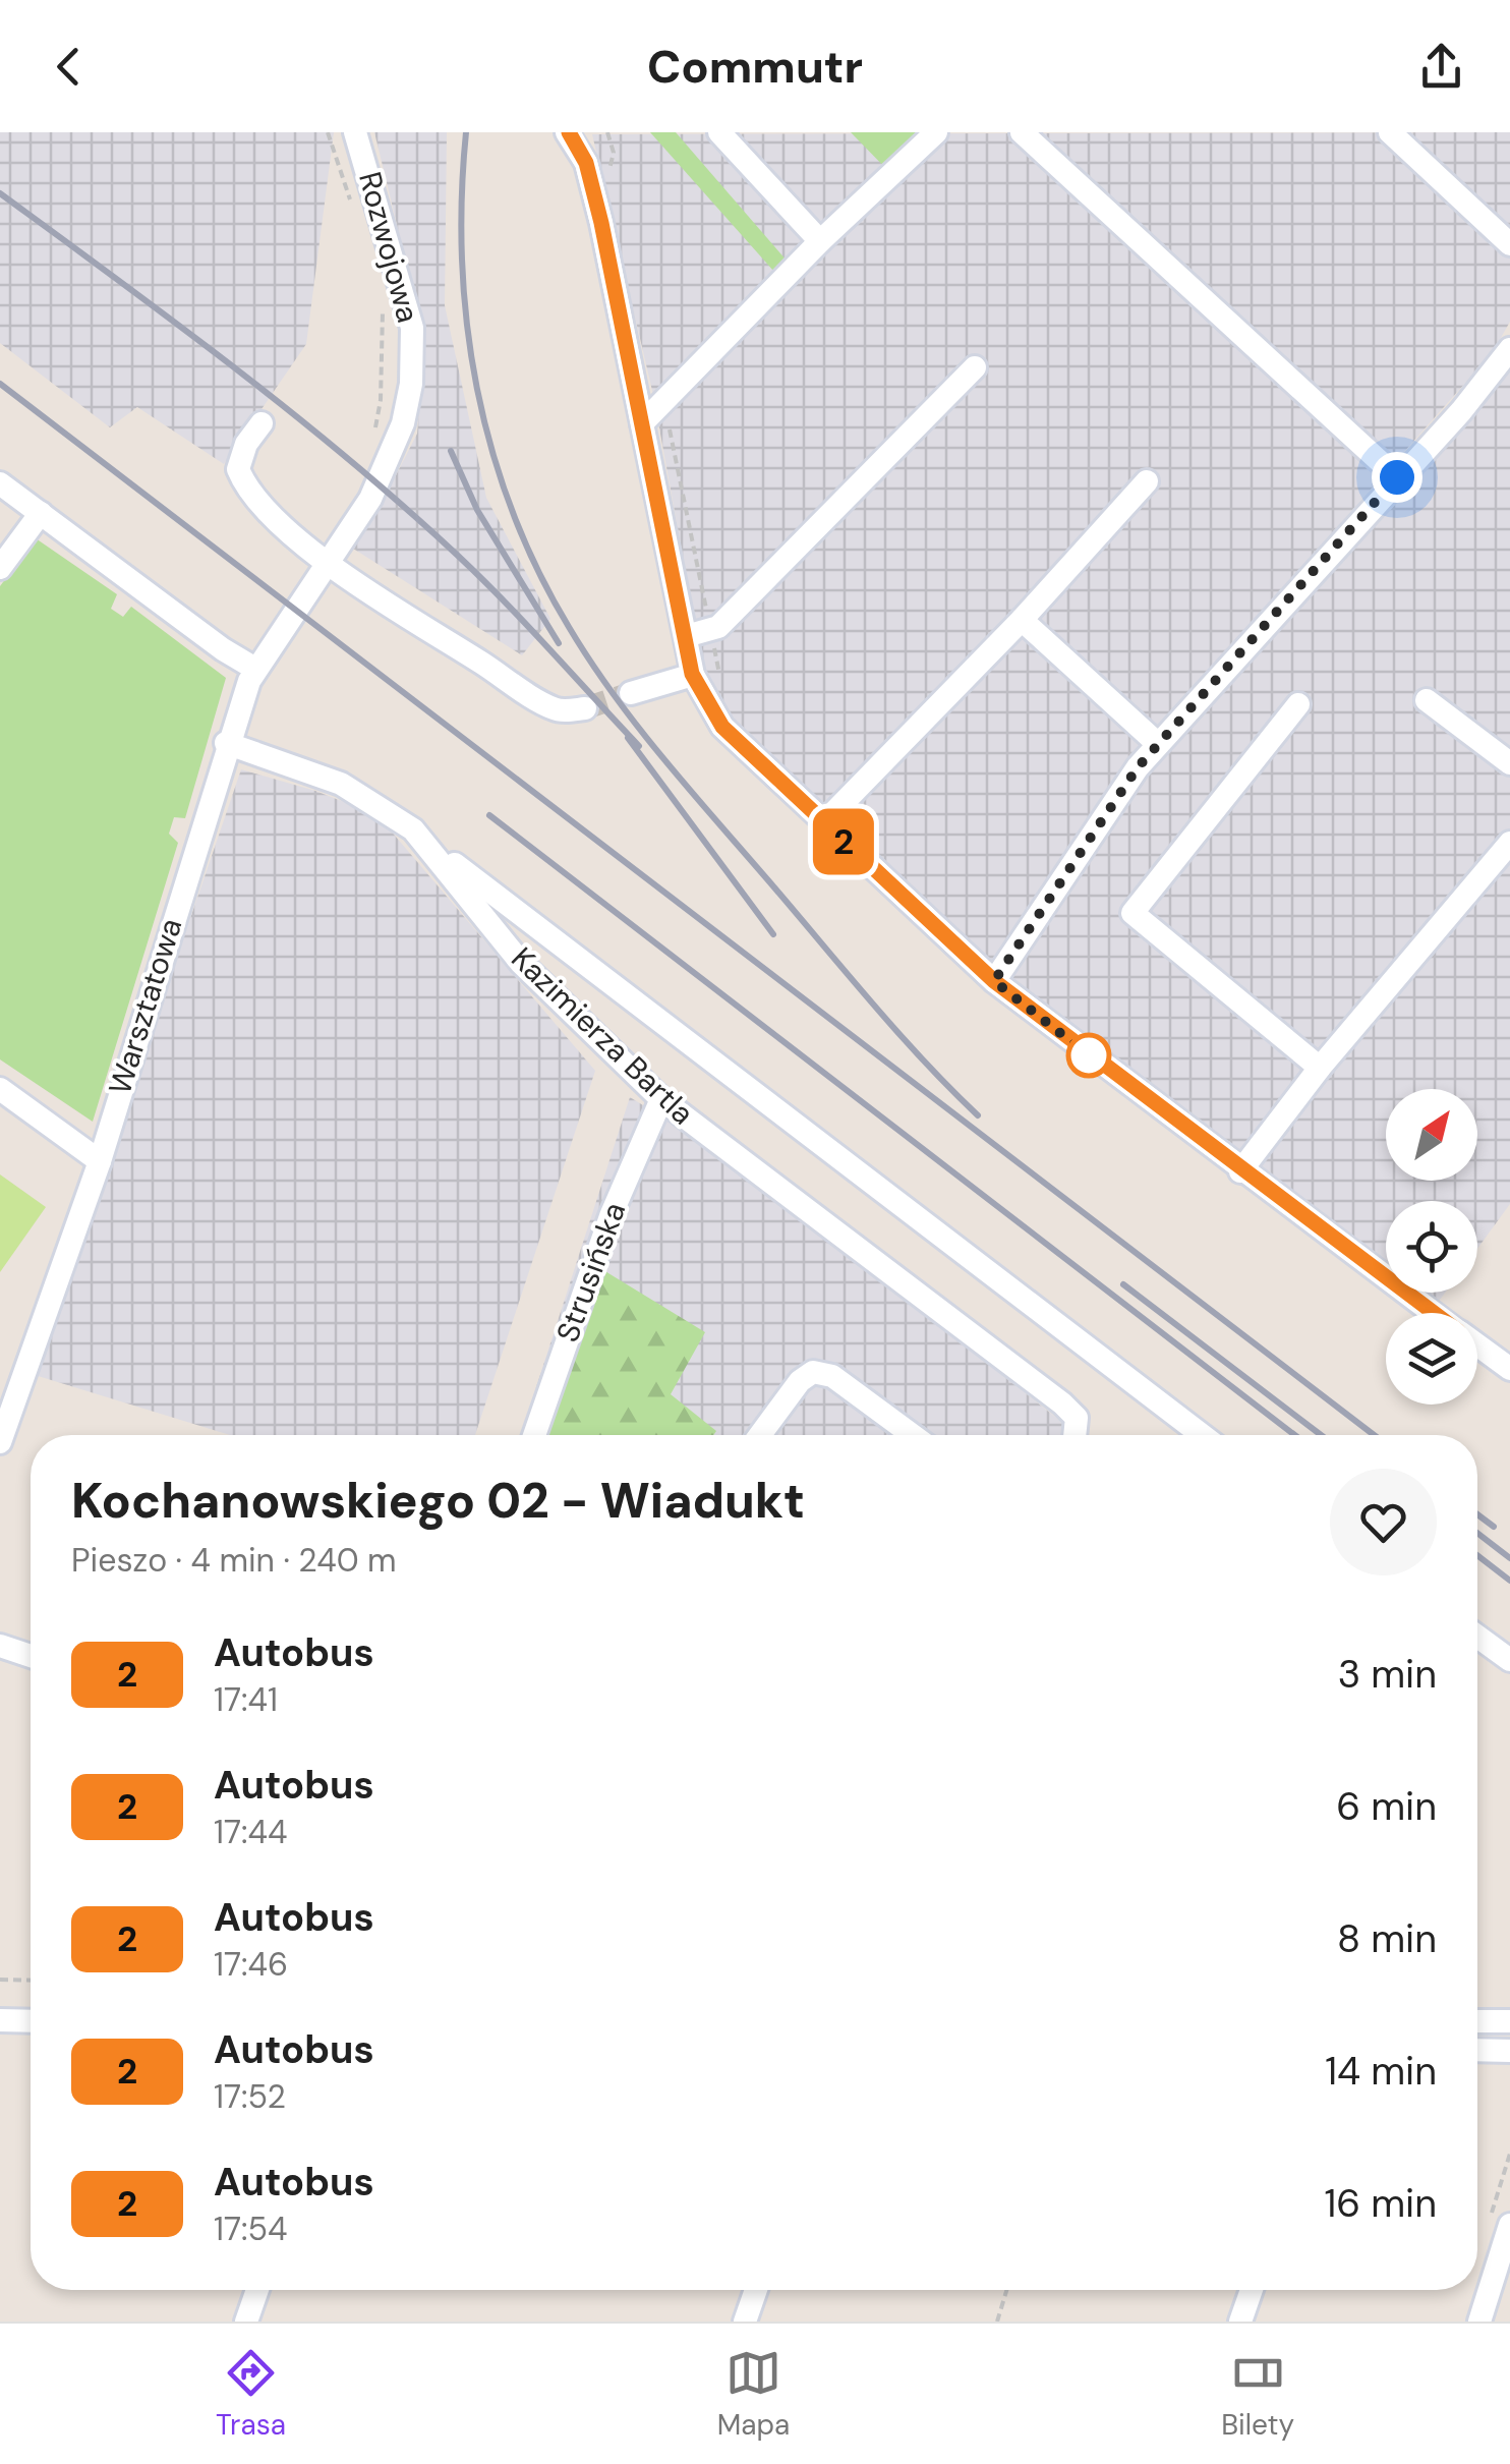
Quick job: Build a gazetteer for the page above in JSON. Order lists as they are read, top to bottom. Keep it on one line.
{"streets":{"street":["Rozwojowa","Warsztatowa","Kazimierza Bartla","Strusińska"]},"crossings":[["Rozwojowa","Warsztatowa"],["Warsztatowa","Kazimierza Bartla"],["Kazimierza Bartla","Strusińska"]],"lines":["bus line 2"],"north":"top right","page":{"header":"Commutr","on_map":"2","heading":["Kochanowskiego 02 - Wiadukt","Pieszo · 4 min · 240 m"],"list":[{"mark":"2","name":"Autobus","note":"17:41","value":"3 min"},{"mark":"2","name":"Autobus","note":"17:44","value":"6 min"},{"mark":"2","name":"Autobus","note":"17:46","value":"8 min"},{"mark":"2","name":"Autobus","note":"17:52","value":"14 min"},{"mark":"2","name":"Autobus","note":"17:54","value":"16 min"}],"tabs":["Trasa","Mapa","Bilety"]}}
